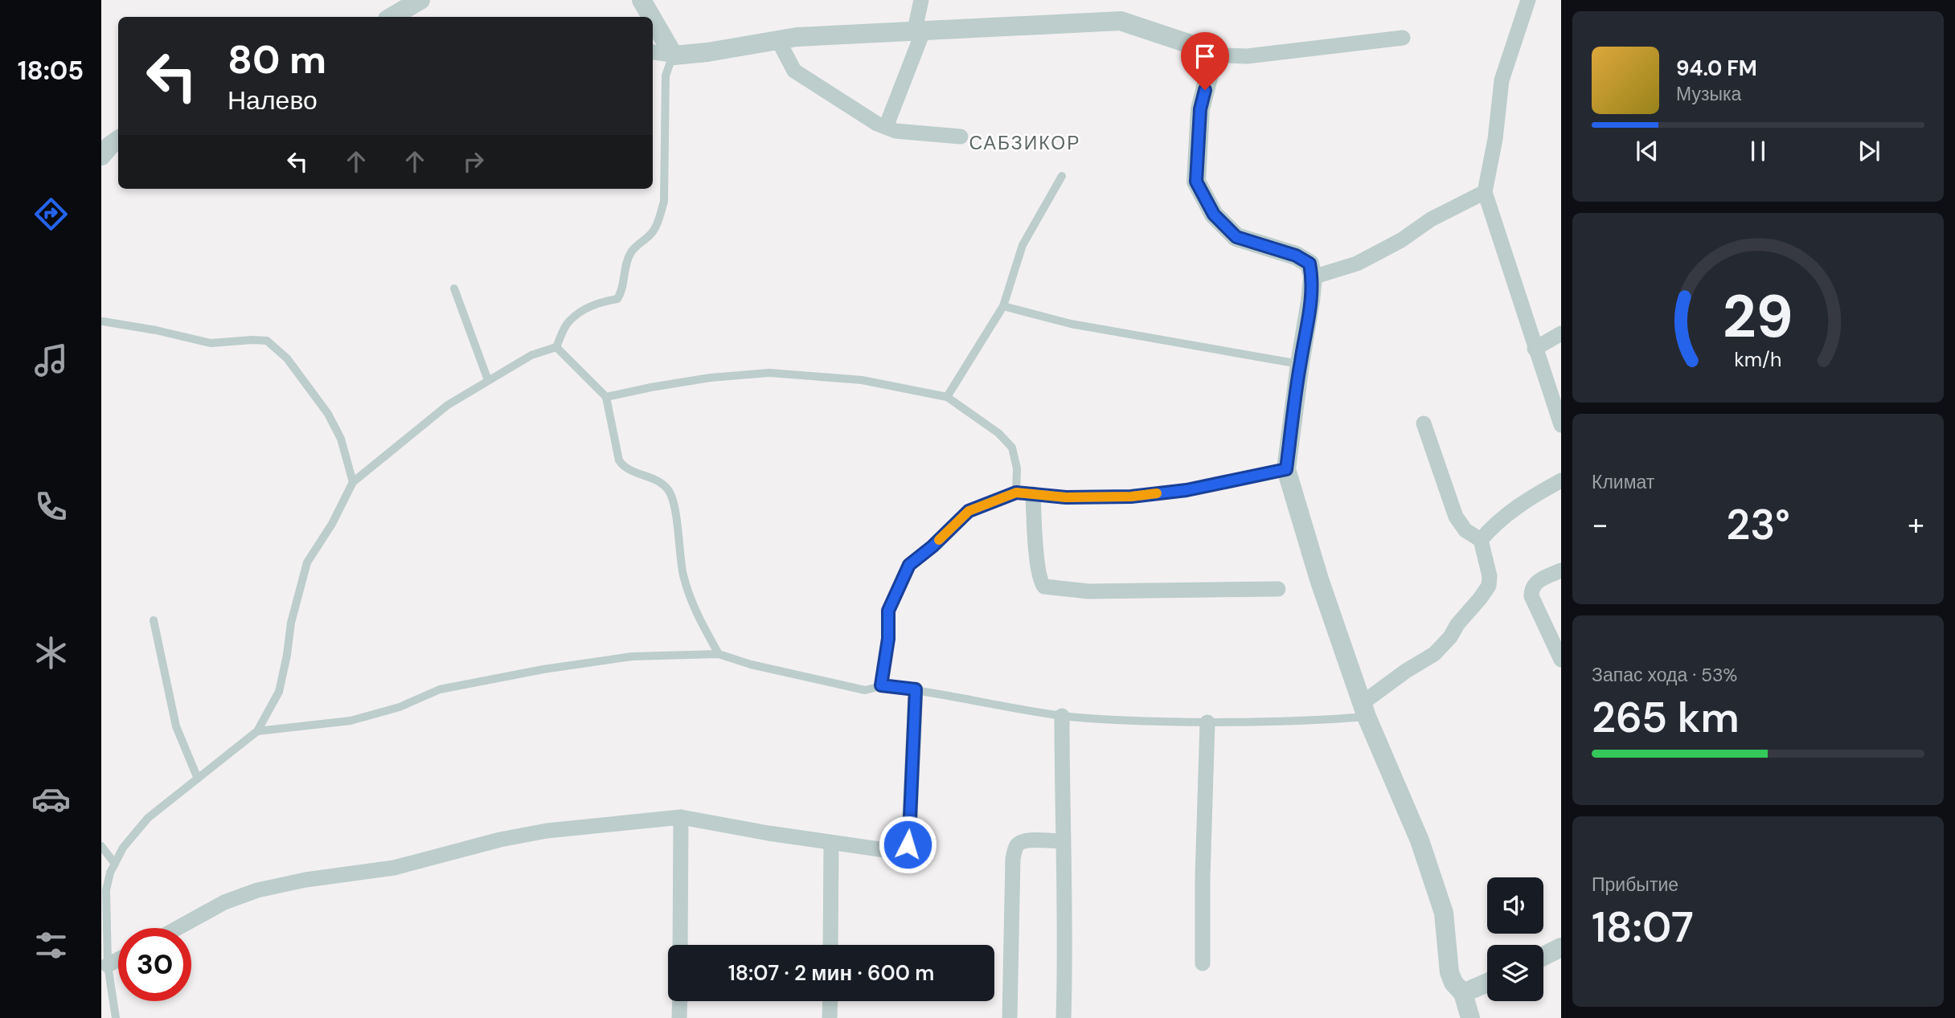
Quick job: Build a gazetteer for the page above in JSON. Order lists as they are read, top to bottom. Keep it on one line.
{"districts":["САБЗИКОР"],"page":{"tabs":"18:05","turn":["80 m","Налево"],"song":["94.0 FM","Музыка"],"tile":["Климат",["Запас хода · 53%","265 km"],["Прибытие","18:07"]],"heat":["−","23°","+"],"limit":"30","trip":"18:07 · 2 мин · 600 m","gauge":["29","km/h"]}}
